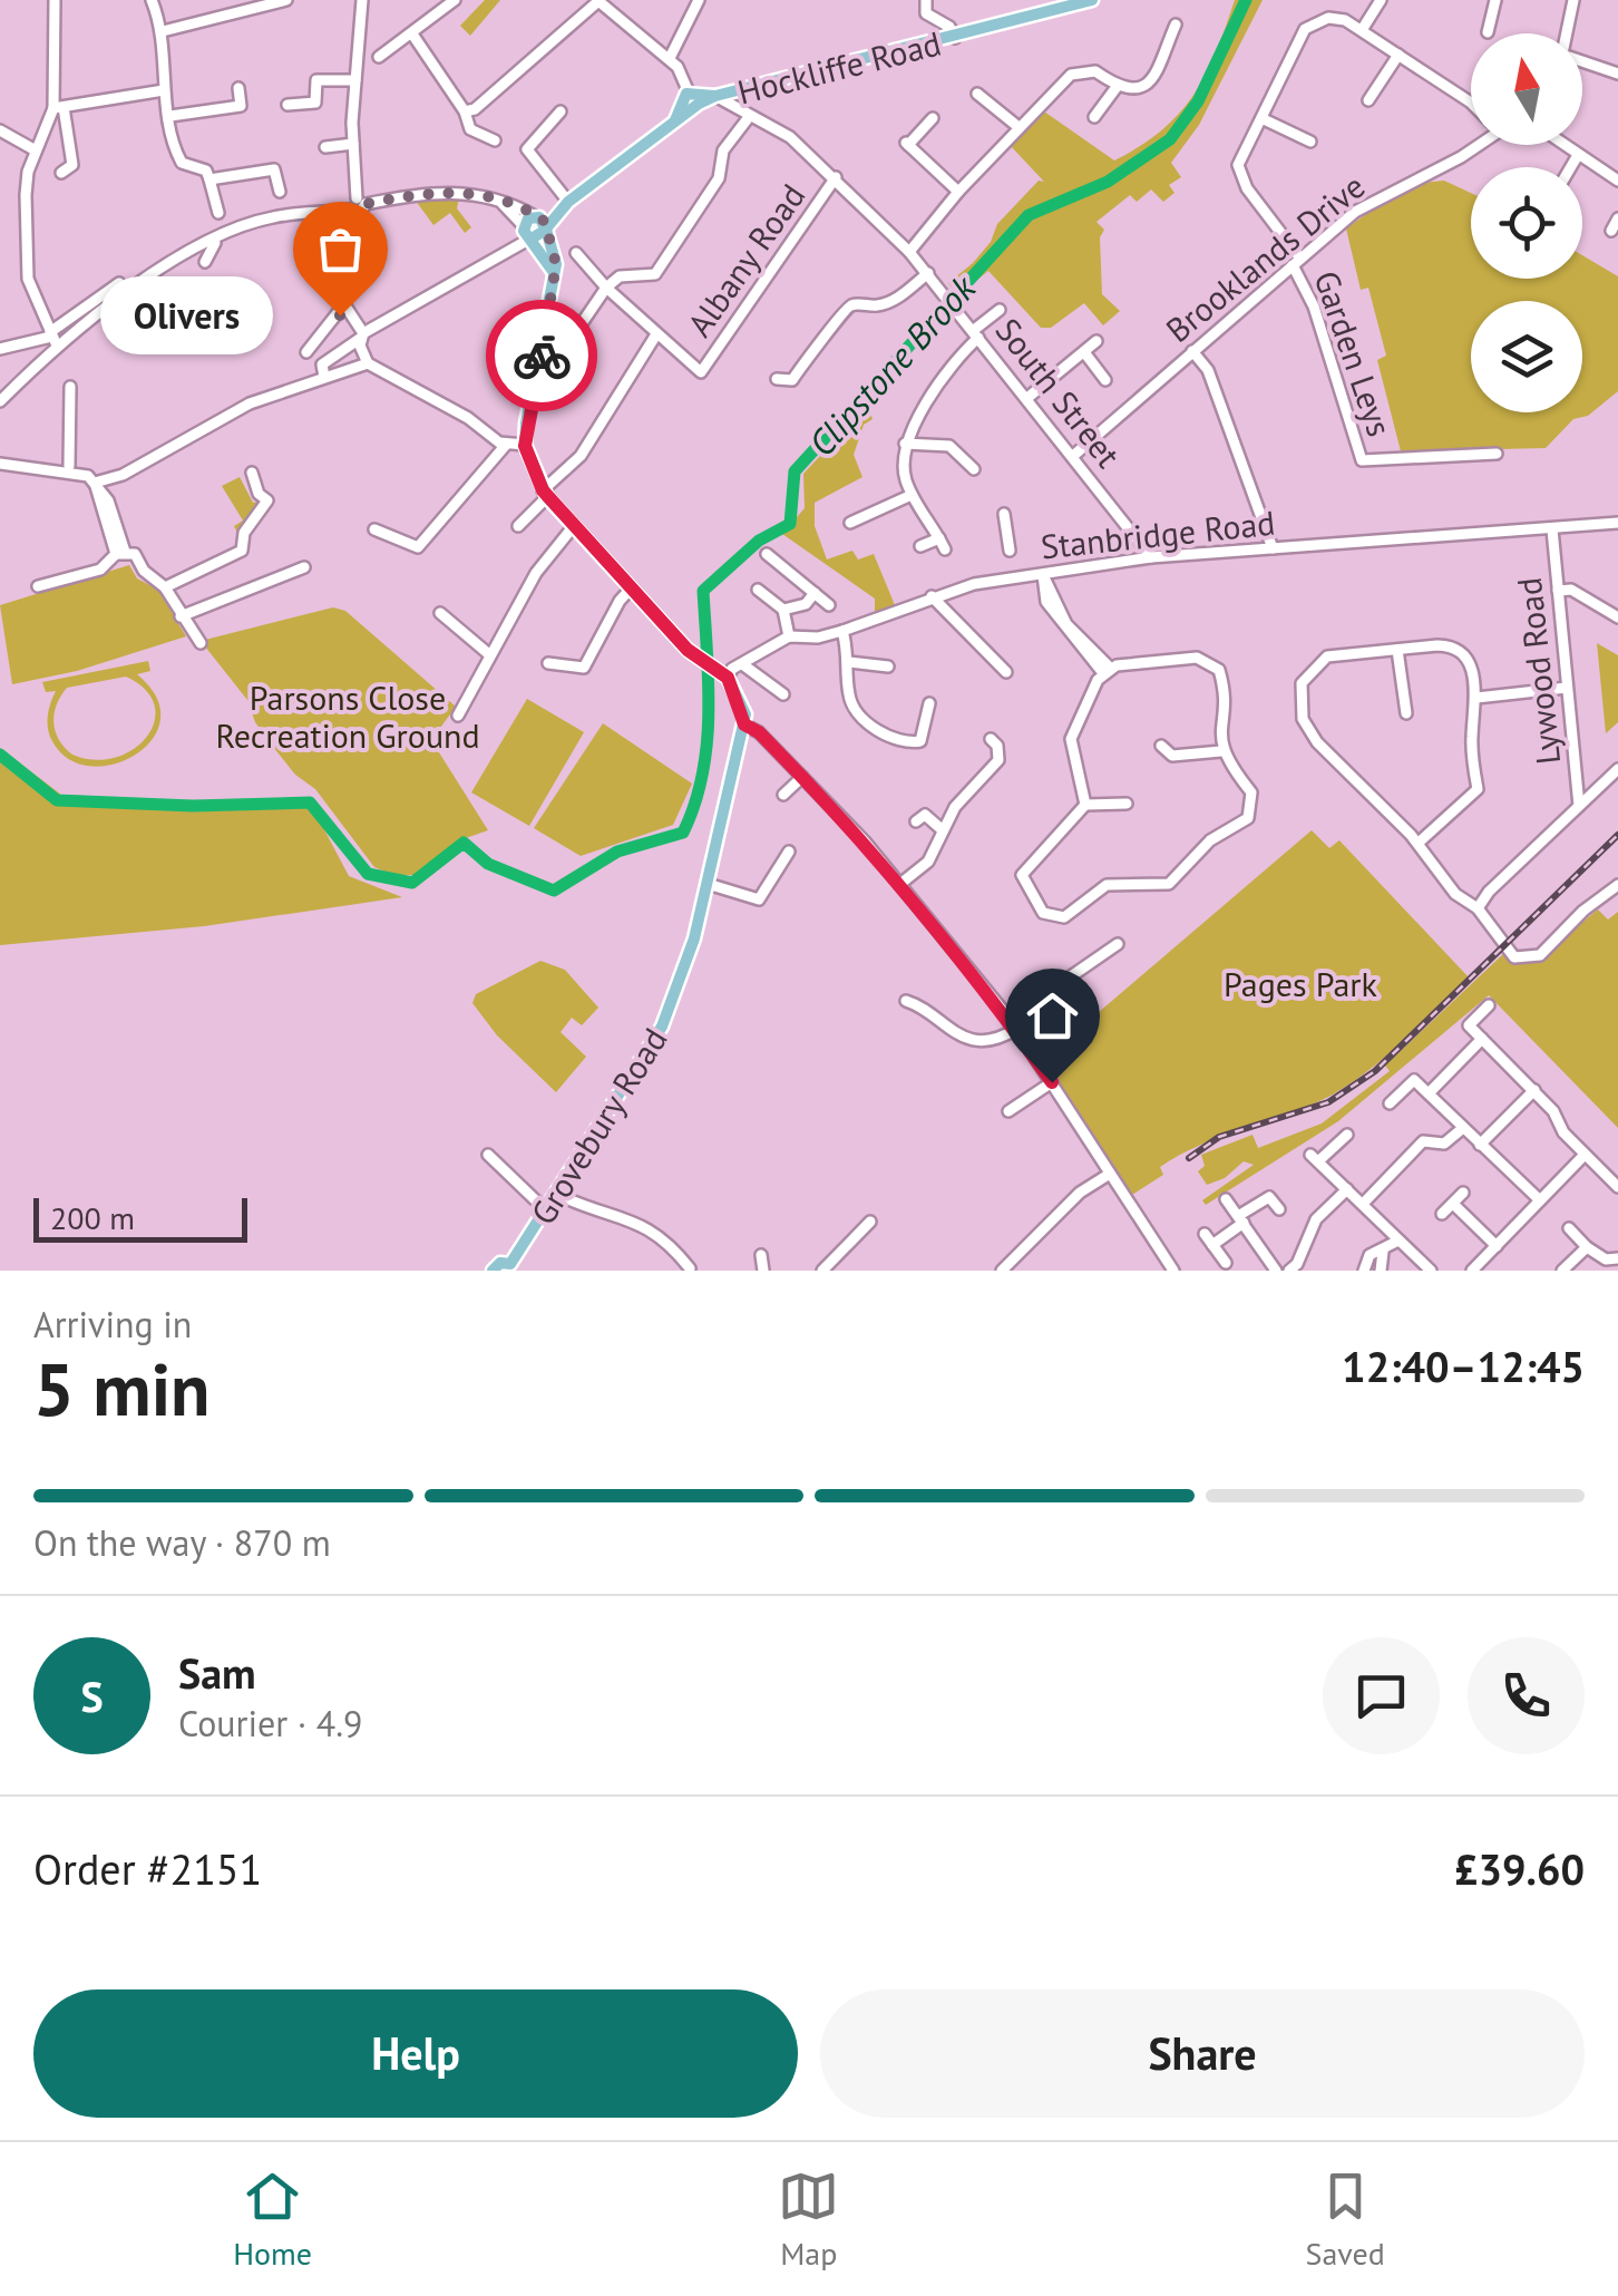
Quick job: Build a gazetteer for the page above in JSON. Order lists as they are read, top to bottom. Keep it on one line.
{"streets":{"main road":["Hockliffe Road","Grovebury Road"],"street":["Brooklands Drive","Albany Road","Garden Leys","South Street","Stanbridge Road","Lywood Road"]},"crossings":[["Hockliffe Road","South Street"],["Brooklands Drive","Garden Leys"],["Brooklands Drive","South Street"],["Albany Road","South Street"],["South Street","Stanbridge Road"],["Stanbridge Road","Lywood Road"]],"water":["Clipstone Brook"],"parks":["Parsons Close Recreation Ground","Pages Park"],"places":["Olivers"],"scale_bar":"200 m","north":"top","page":{"bubble":"Olivers","scale":"200 m","heading":["5 min","Arriving in","12:40–12:45"],"panel":["Sam","Courier · 4.9","Order #2151","£39.60"],"bar":"On the way · 870 m","round":"S","buttons":["Help","Share"],"tabs":["Home","Map","Saved"]}}
